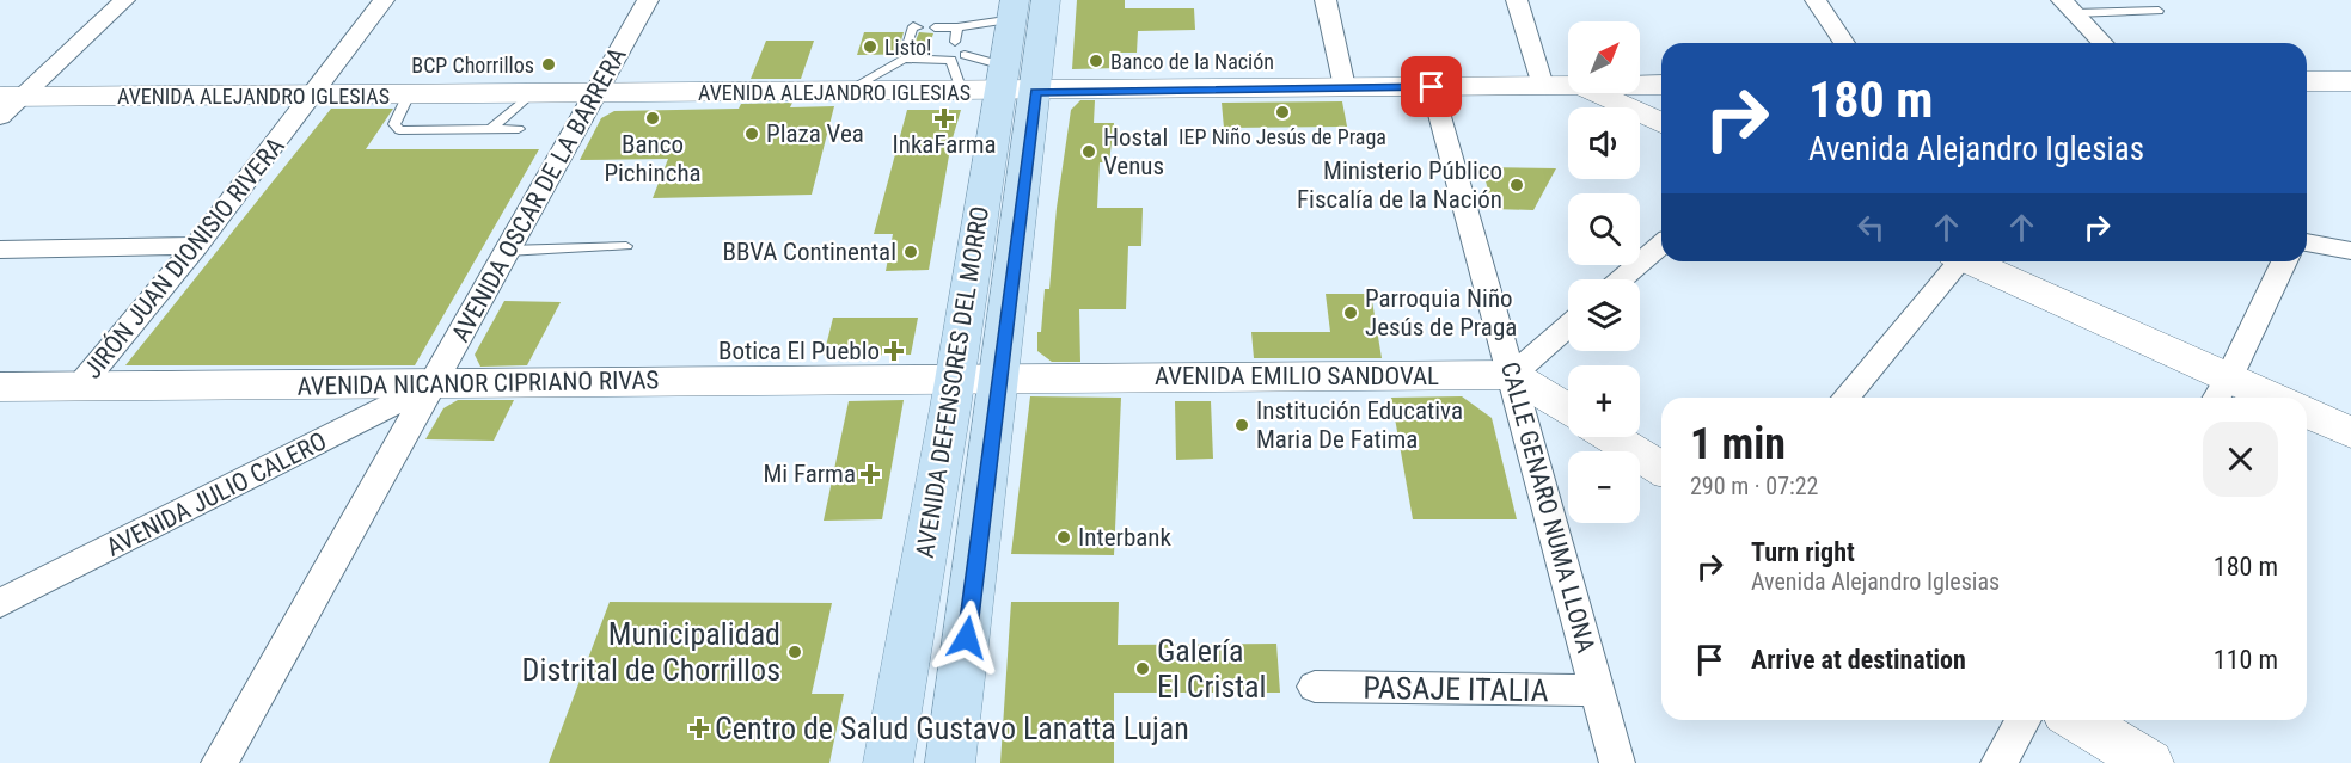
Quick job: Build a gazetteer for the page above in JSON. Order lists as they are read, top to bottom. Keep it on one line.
{"streets":{"main road":["AVENIDA DEFENSORES DEL MORRO"],"street":["AVENIDA ALEJANDRO IGLESIAS","AVENIDA OSCAR DE LA BARRERA","JIRÓN JUAN DIONISIO RIVERA","AVENIDA EMILIO SANDOVAL","AVENIDA NICANOR CIPRIANO RIVAS","AVENIDA JULIO CALERO","CALLE GENARO NUMA LLONA","PASAJE ITALIA"]},"crossings":[["AVENIDA ALEJANDRO IGLESIAS","AVENIDA OSCAR DE LA BARRERA"],["AVENIDA ALEJANDRO IGLESIAS","JIRÓN JUAN DIONISIO RIVERA"],["AVENIDA ALEJANDRO IGLESIAS","AVENIDA DEFENSORES DEL MORRO"],["AVENIDA ALEJANDRO IGLESIAS","CALLE GENARO NUMA LLONA"],["AVENIDA OSCAR DE LA BARRERA","AVENIDA NICANOR CIPRIANO RIVAS"],["AVENIDA OSCAR DE LA BARRERA","AVENIDA JULIO CALERO"],["JIRÓN JUAN DIONISIO RIVERA","AVENIDA NICANOR CIPRIANO RIVAS"],["AVENIDA EMILIO SANDOVAL","AVENIDA DEFENSORES DEL MORRO"],["AVENIDA EMILIO SANDOVAL","AVENIDA NICANOR CIPRIANO RIVAS"],["AVENIDA EMILIO SANDOVAL","CALLE GENARO NUMA LLONA"],["AVENIDA DEFENSORES DEL MORRO","AVENIDA NICANOR CIPRIANO RIVAS"],["AVENIDA NICANOR CIPRIANO RIVAS","AVENIDA JULIO CALERO"],["CALLE GENARO NUMA LLONA","PASAJE ITALIA"]],"places":{"other":["Listo!","Banco de la Nación","BCP Chorrillos","IEP Niño Jesús de Praga","Banco Pichincha","Plaza Vea","Hostal Venus","Ministerio Público Fiscalía de la Nación","BBVA Continental","Parroquia Niño Jesús de Praga","Institución Educativa Maria De Fatima","Interbank","Municipalidad Distrital de Chorrillos","Galería El Cristal"],"health":["InkaFarma","Botica El Pueblo","Mi Farma","Centro de Salud Gustavo Lanatta Lujan"]},"north":"top right","page":{"map_buttons":["+","−"],"turn":["180 m","Avenida Alejandro Iglesias"],"heading":["1 min","290 m · 07:22"],"list":[{"name":"Turn right","note":"Avenida Alejandro Iglesias","value":"180 m"},{"name":"Arrive at destination","value":"110 m"}]}}
